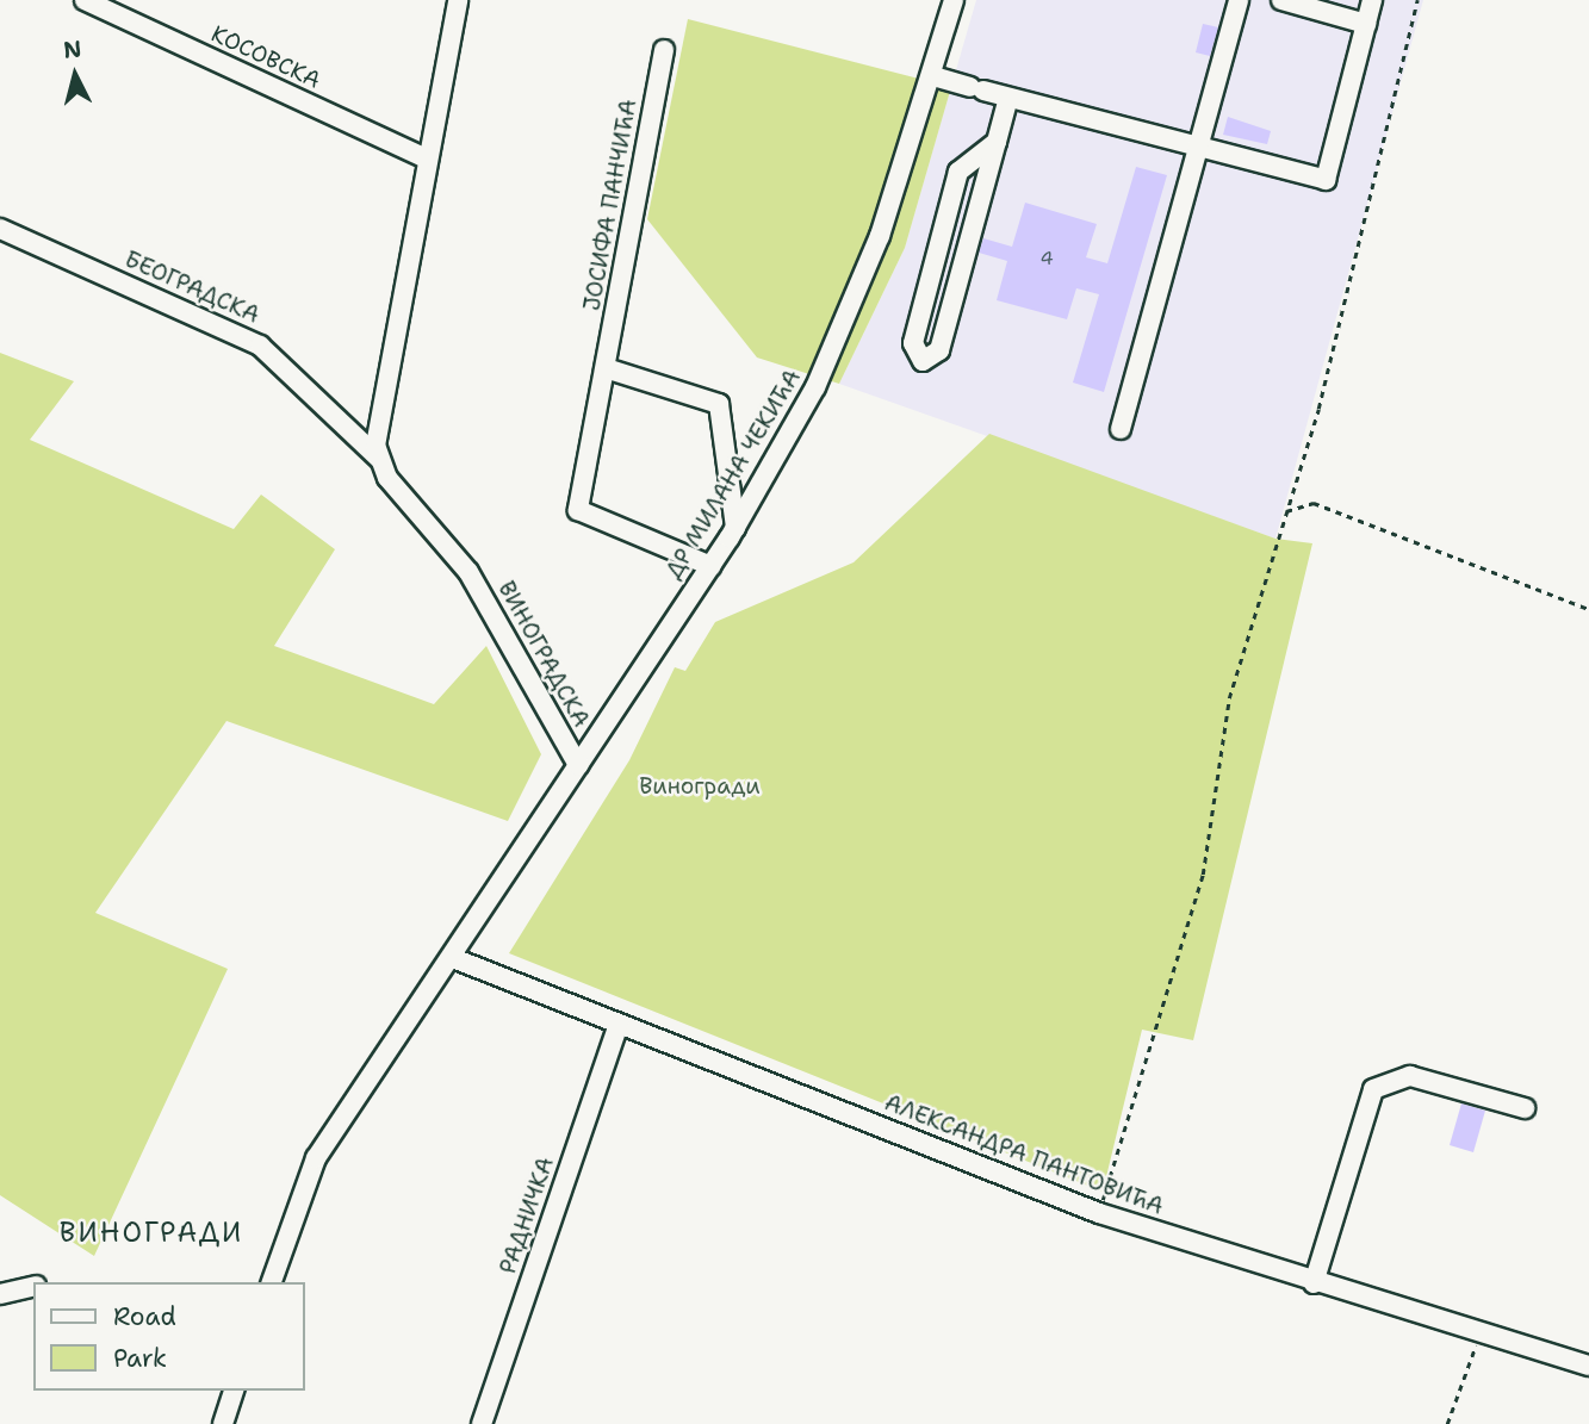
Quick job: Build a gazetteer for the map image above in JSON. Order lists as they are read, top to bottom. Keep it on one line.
{"streets":{"street":["КОСОВСКА","ЈОСИФА ПАНЧИЋА","БЕОГРАДСКА","ДР МИЛАНА ЧЕКИЋА","ВИНОГРАДСКА","АЛЕКСАНДРА ПАНТОВИЋА","РАДНИЧКА"]},"crossings":[["ЈОСИФА ПАНЧИЋА","ДР МИЛАНА ЧЕКИЋА"],["БЕОГРАДСКА","ВИНОГРАДСКА"],["ДР МИЛАНА ЧЕКИЋА","ВИНОГРАДСКА"],["ВИНОГРАДСКА","АЛЕКСАНДРА ПАНТОВИЋА"],["АЛЕКСАНДРА ПАНТОВИЋА","РАДНИЧКА"]],"districts":["ВИНОГРАДИ"],"parks":["Виногради"],"house_numbers":["4"],"legend":["Road","Park"],"north":"top"}
